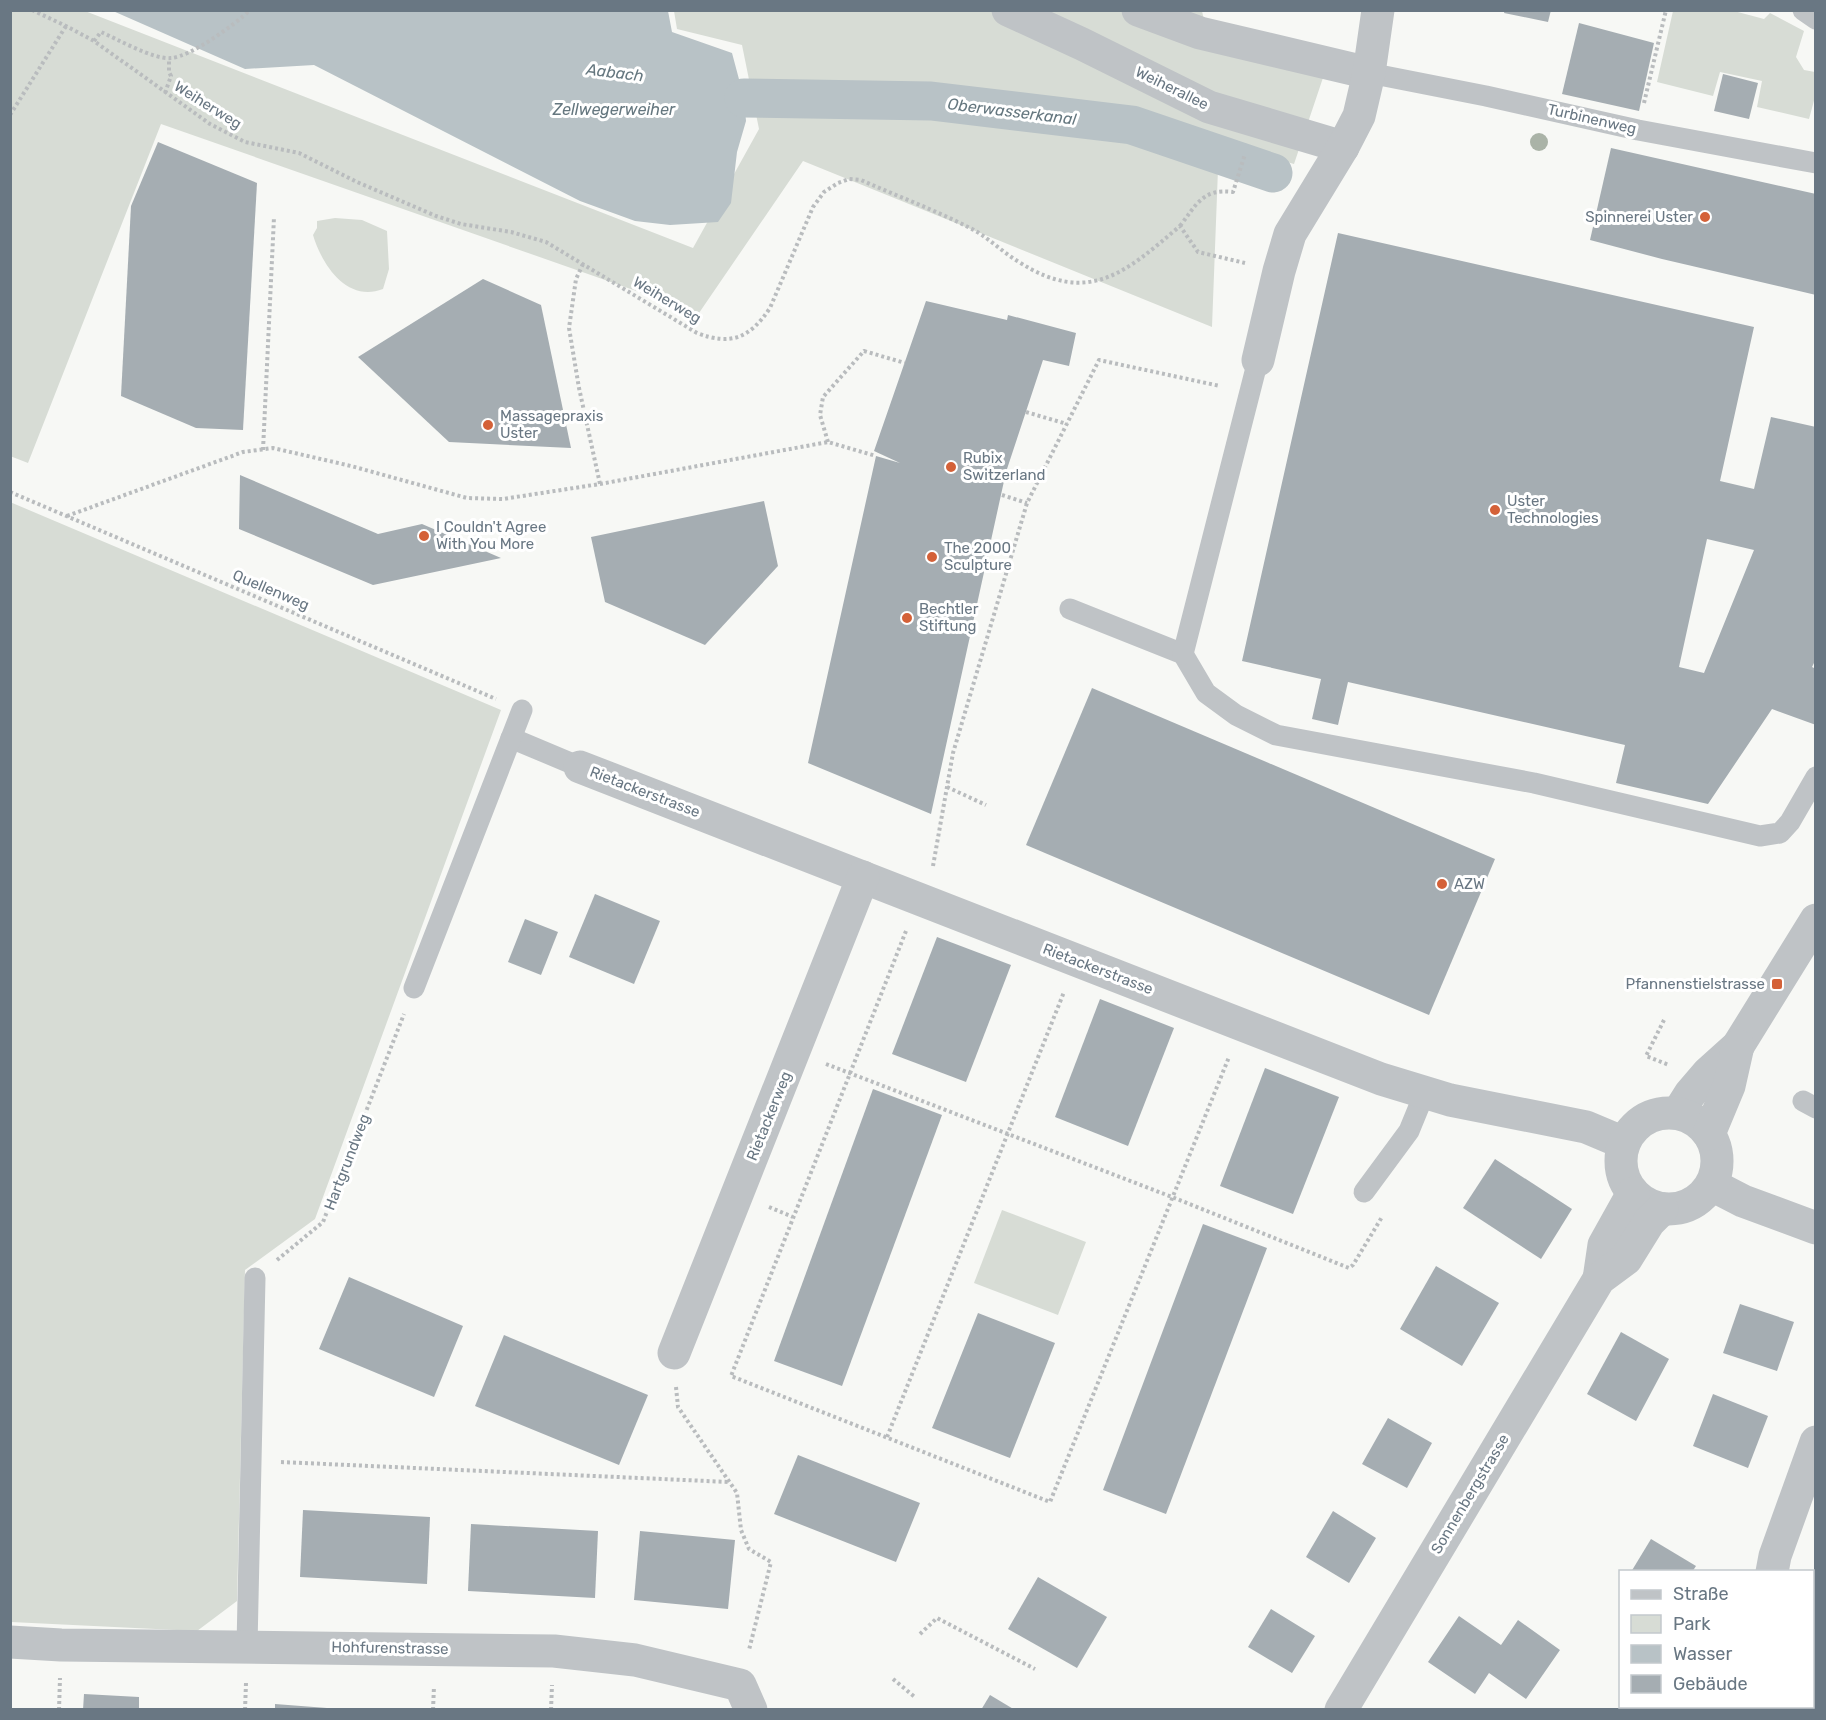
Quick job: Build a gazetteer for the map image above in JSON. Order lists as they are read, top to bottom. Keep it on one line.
{"streets":{"street":["Weiherallee","Rietackerstrasse","Rietackerweg","Sonnenbergstrasse","Hohfurenstrasse"],"lane":["Turbinenweg"],"path":["Weiherweg","Quellenweg","Hartgrundweg"]},"crossings":[["Rietackerstrasse","Rietackerweg"],["Rietackerstrasse","Sonnenbergstrasse"]],"water":["Aabach","Zellwegerweiher","Oberwasserkanal"],"places":{"other":["Spinnerei Uster","Massagepraxis Uster","Rubix Switzerland","Uster Technologies","I Couldn't Agree With You More","The 2000 Sculpture","Bechtler Stiftung","AZW"],"transit":["Pfannenstielstrasse"]},"legend":["Straße","Park","Wasser","Gebäude"]}
